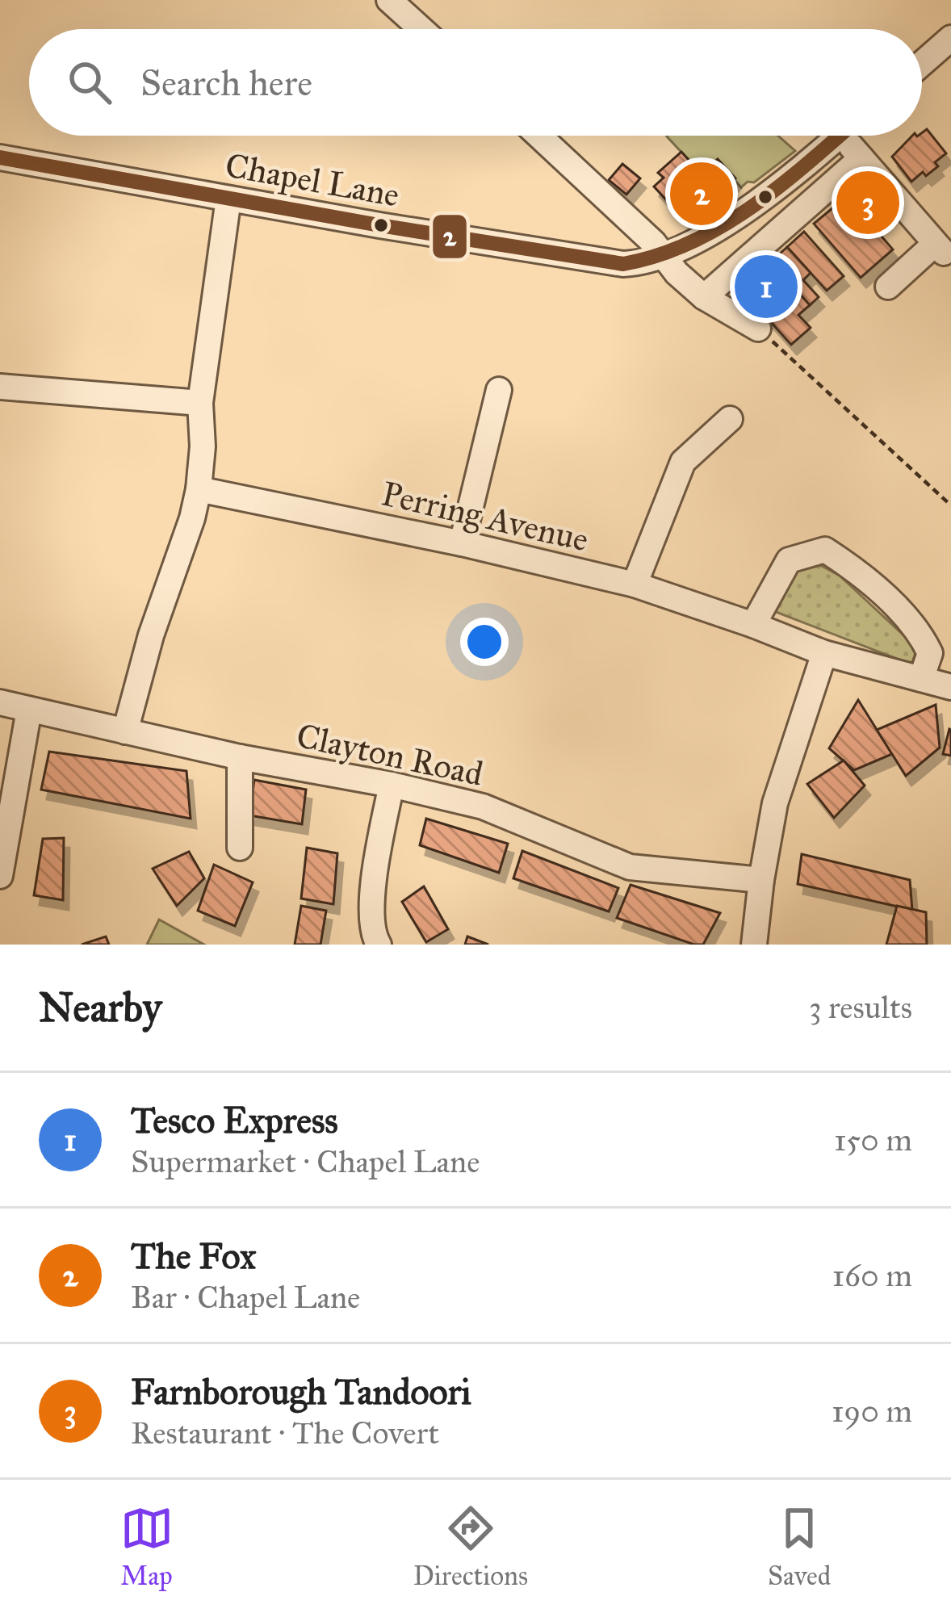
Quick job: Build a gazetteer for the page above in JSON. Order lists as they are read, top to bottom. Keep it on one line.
{"streets":{"street":["Chapel Lane","Perring Avenue","Clayton Road"]},"lines":["transit line 2"],"page":{"search":"Search here","pins":["2","3","1"],"heading":["Nearby","3 results"],"list":[{"mark":"1","name":"Tesco Express","note":"Supermarket · Chapel Lane","value":"150 m"},{"mark":"2","name":"The Fox","note":"Bar · Chapel Lane","value":"160 m"},{"mark":"3","name":"Farnborough Tandoori","note":"Restaurant · The Covert","value":"190 m"}],"nav":["Map","Directions","Saved"]}}
